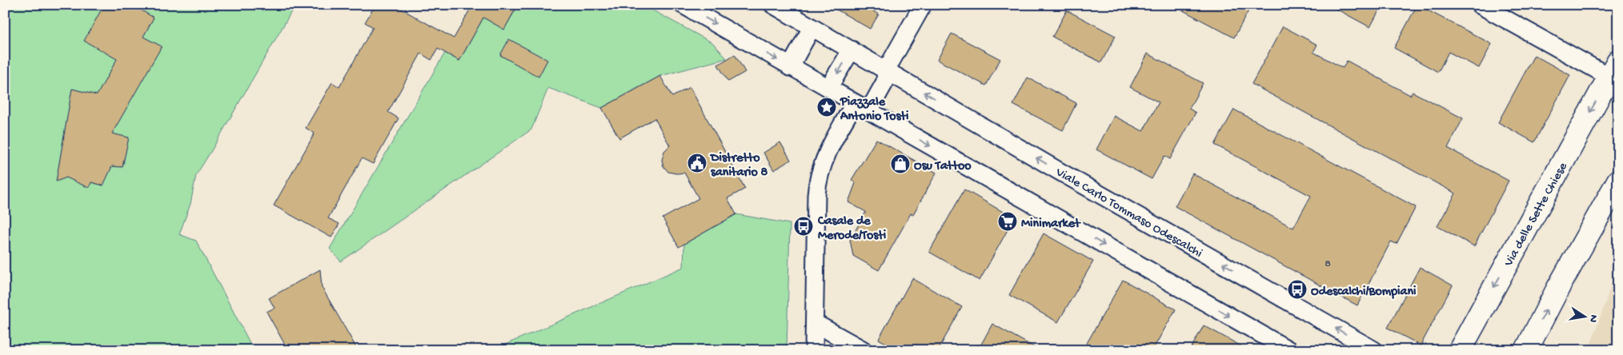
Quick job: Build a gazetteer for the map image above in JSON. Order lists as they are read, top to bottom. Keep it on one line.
{"streets":{"main road":["Via delle Sette Chiese"],"street":["Viale Carlo Tommaso Odescalchi"]},"places":{"place":["Piazzale Antonio Tosti"],"public building":["Distretto sanitario 8"],"shop":["Osu Tattoo"],"supermarket":["Minimarket"],"bus stop":["Casale de Merode/Tosti","Odescalchi/Bompiani"]},"house_numbers":["8"],"north":"right"}
